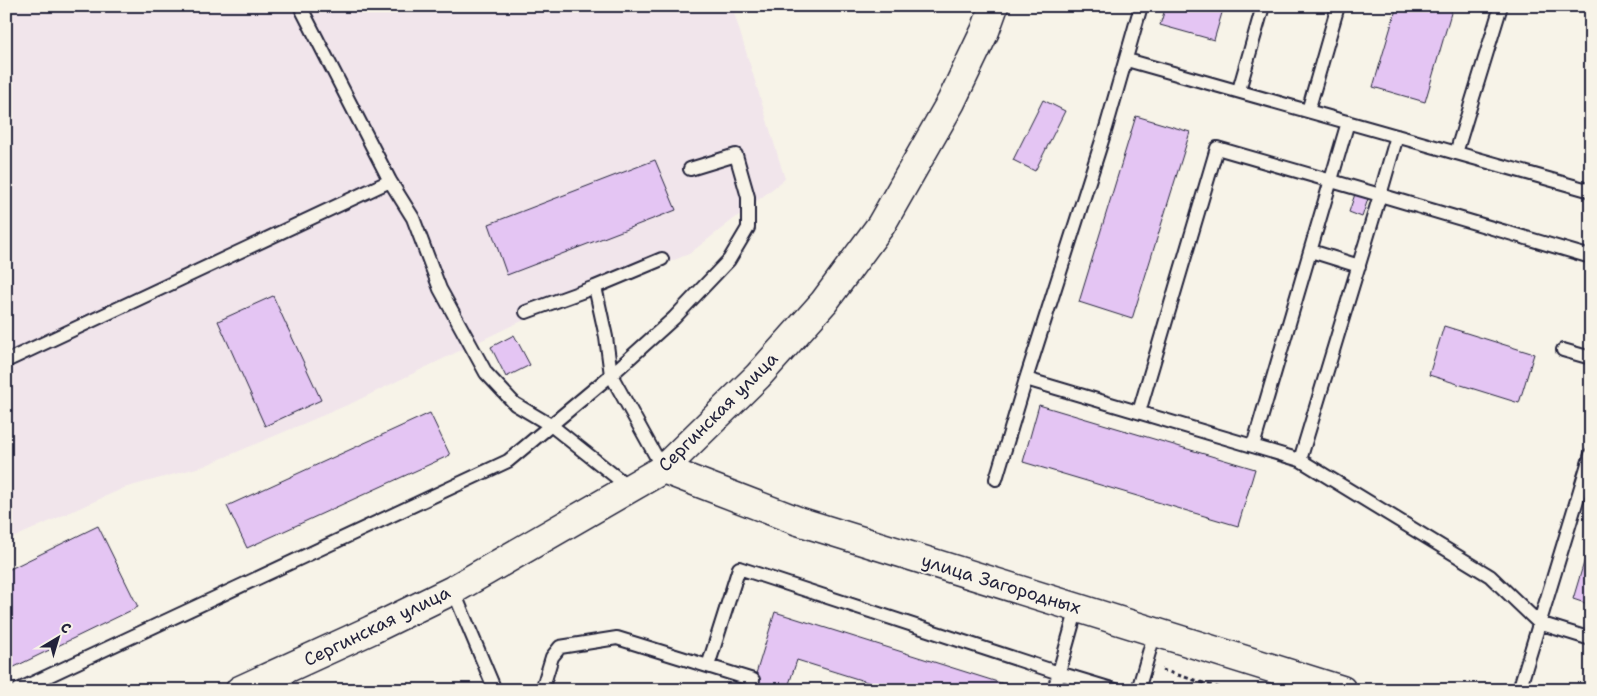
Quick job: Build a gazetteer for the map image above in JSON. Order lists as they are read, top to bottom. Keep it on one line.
{"streets":{"main road":["Сергинская улица","улица Загородных"]},"crossings":[["Сергинская улица","улица Загородных"]],"north":"top right"}
